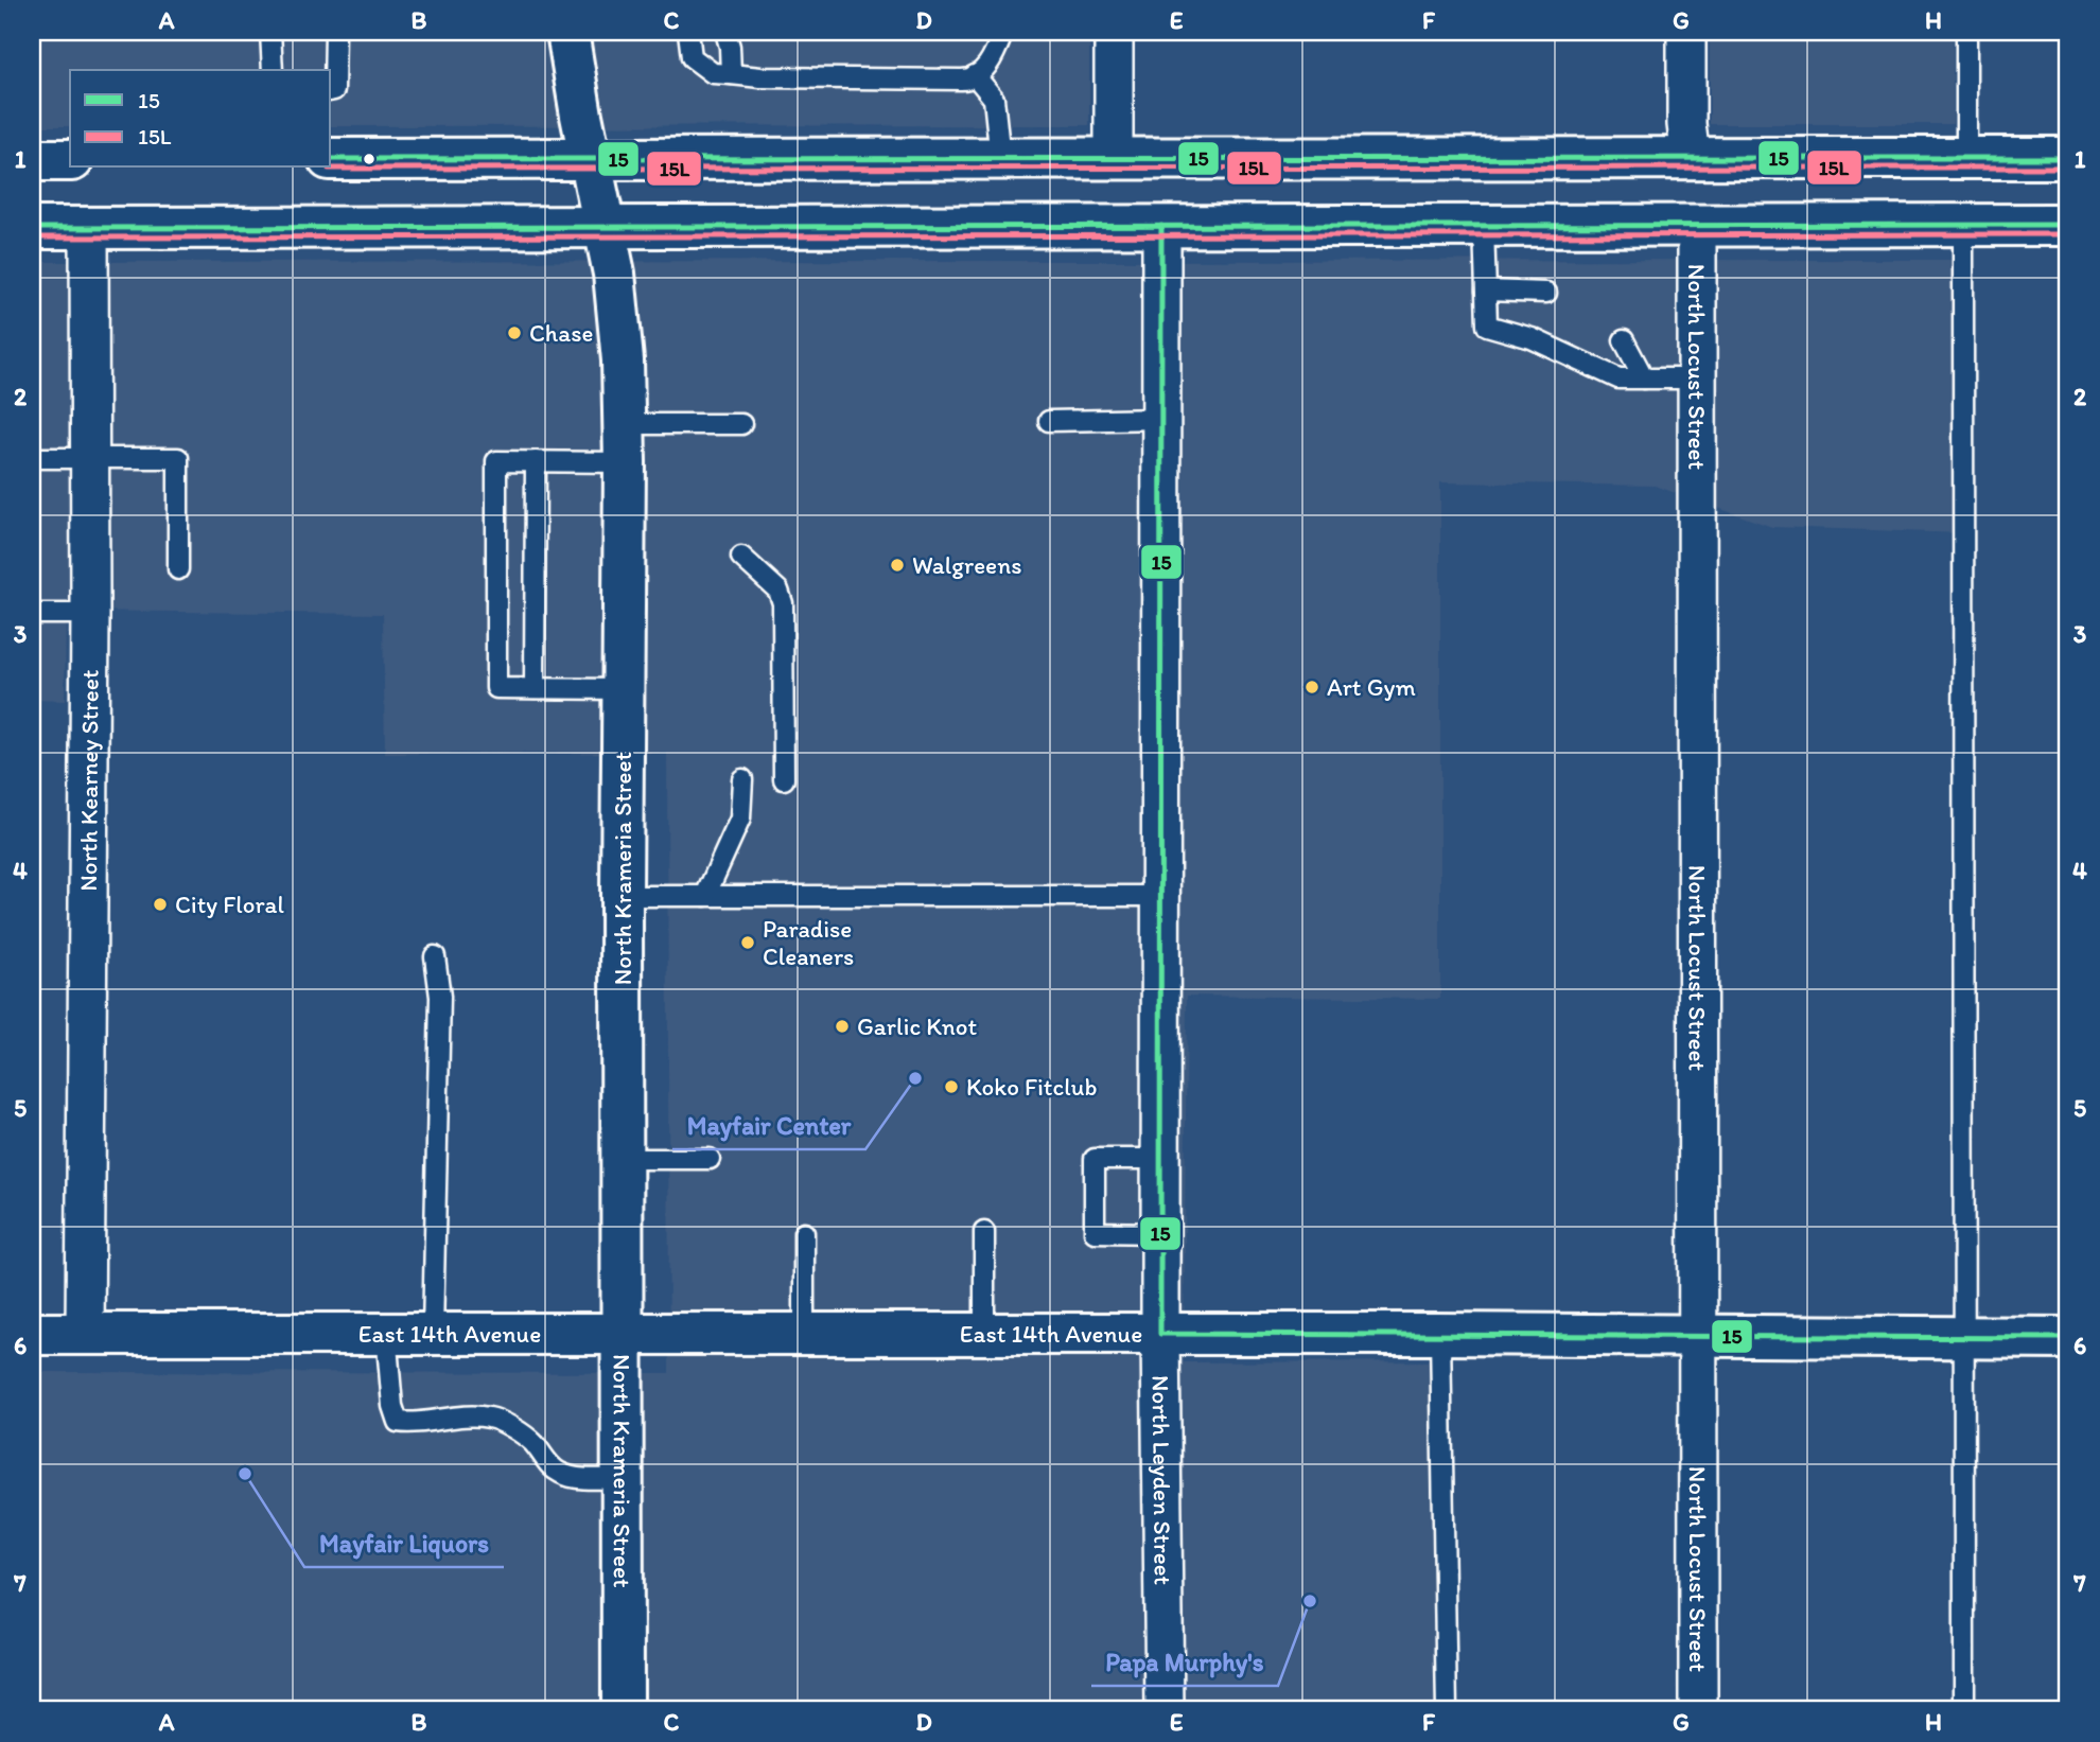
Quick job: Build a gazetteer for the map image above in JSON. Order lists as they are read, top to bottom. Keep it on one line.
{"streets":{"main road":["North Krameria Street","East 14th Avenue"],"street":["North Locust Street","North Kearney Street","North Leyden Street"]},"crossings":[["North Locust Street","East 14th Avenue"],["North Kearney Street","East 14th Avenue"],["North Krameria Street","East 14th Avenue"],["East 14th Avenue","North Leyden Street"]],"places":["Chase","Walgreens","Art Gym","City Floral","Paradise Cleaners","Garlic Knot","Mayfair Center","Koko Fitclub","Mayfair Liquors","Papa Murphy's"],"lines":["transit line 15","transit line 15L"],"legend":["15","15L"],"grid":{"columns":["A","B","C","D","E","F","G","H"],"rows":["1","2","3","4","5","6","7"]}}
